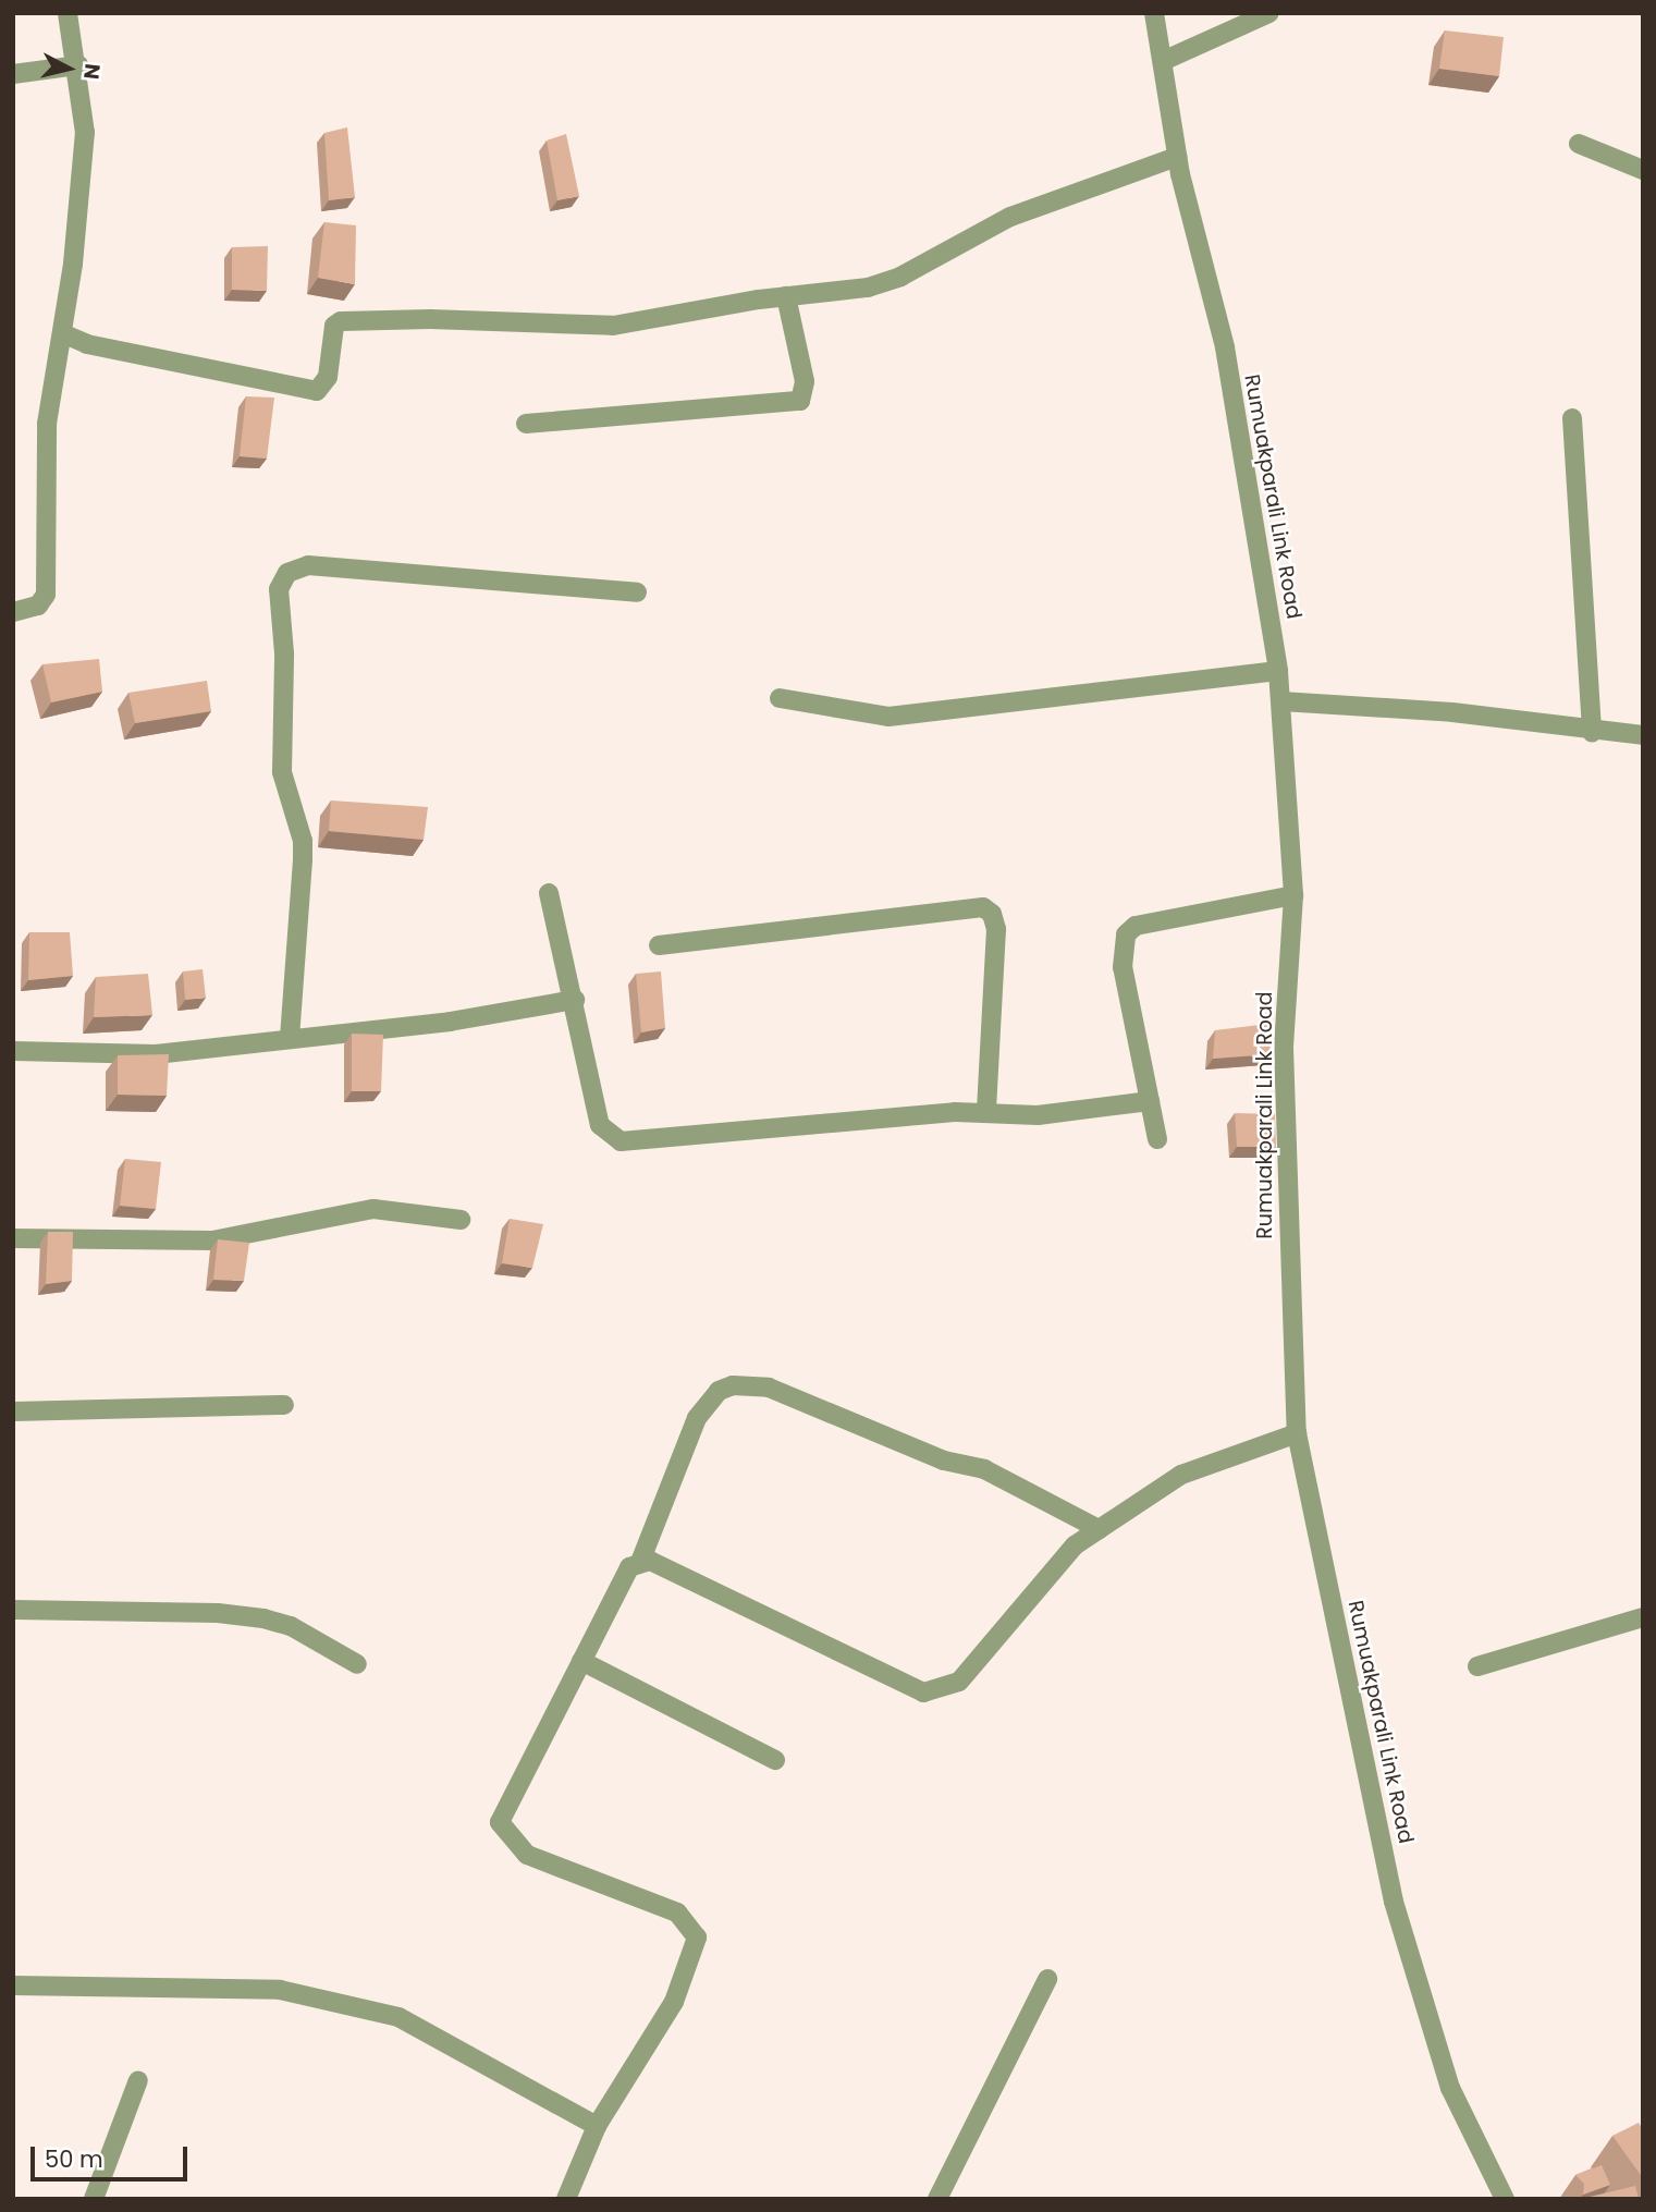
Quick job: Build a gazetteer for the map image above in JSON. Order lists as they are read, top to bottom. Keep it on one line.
{"streets":{"street":["Rumuakparali Link Road"]},"scale_bar":"50 m","north":"right"}
